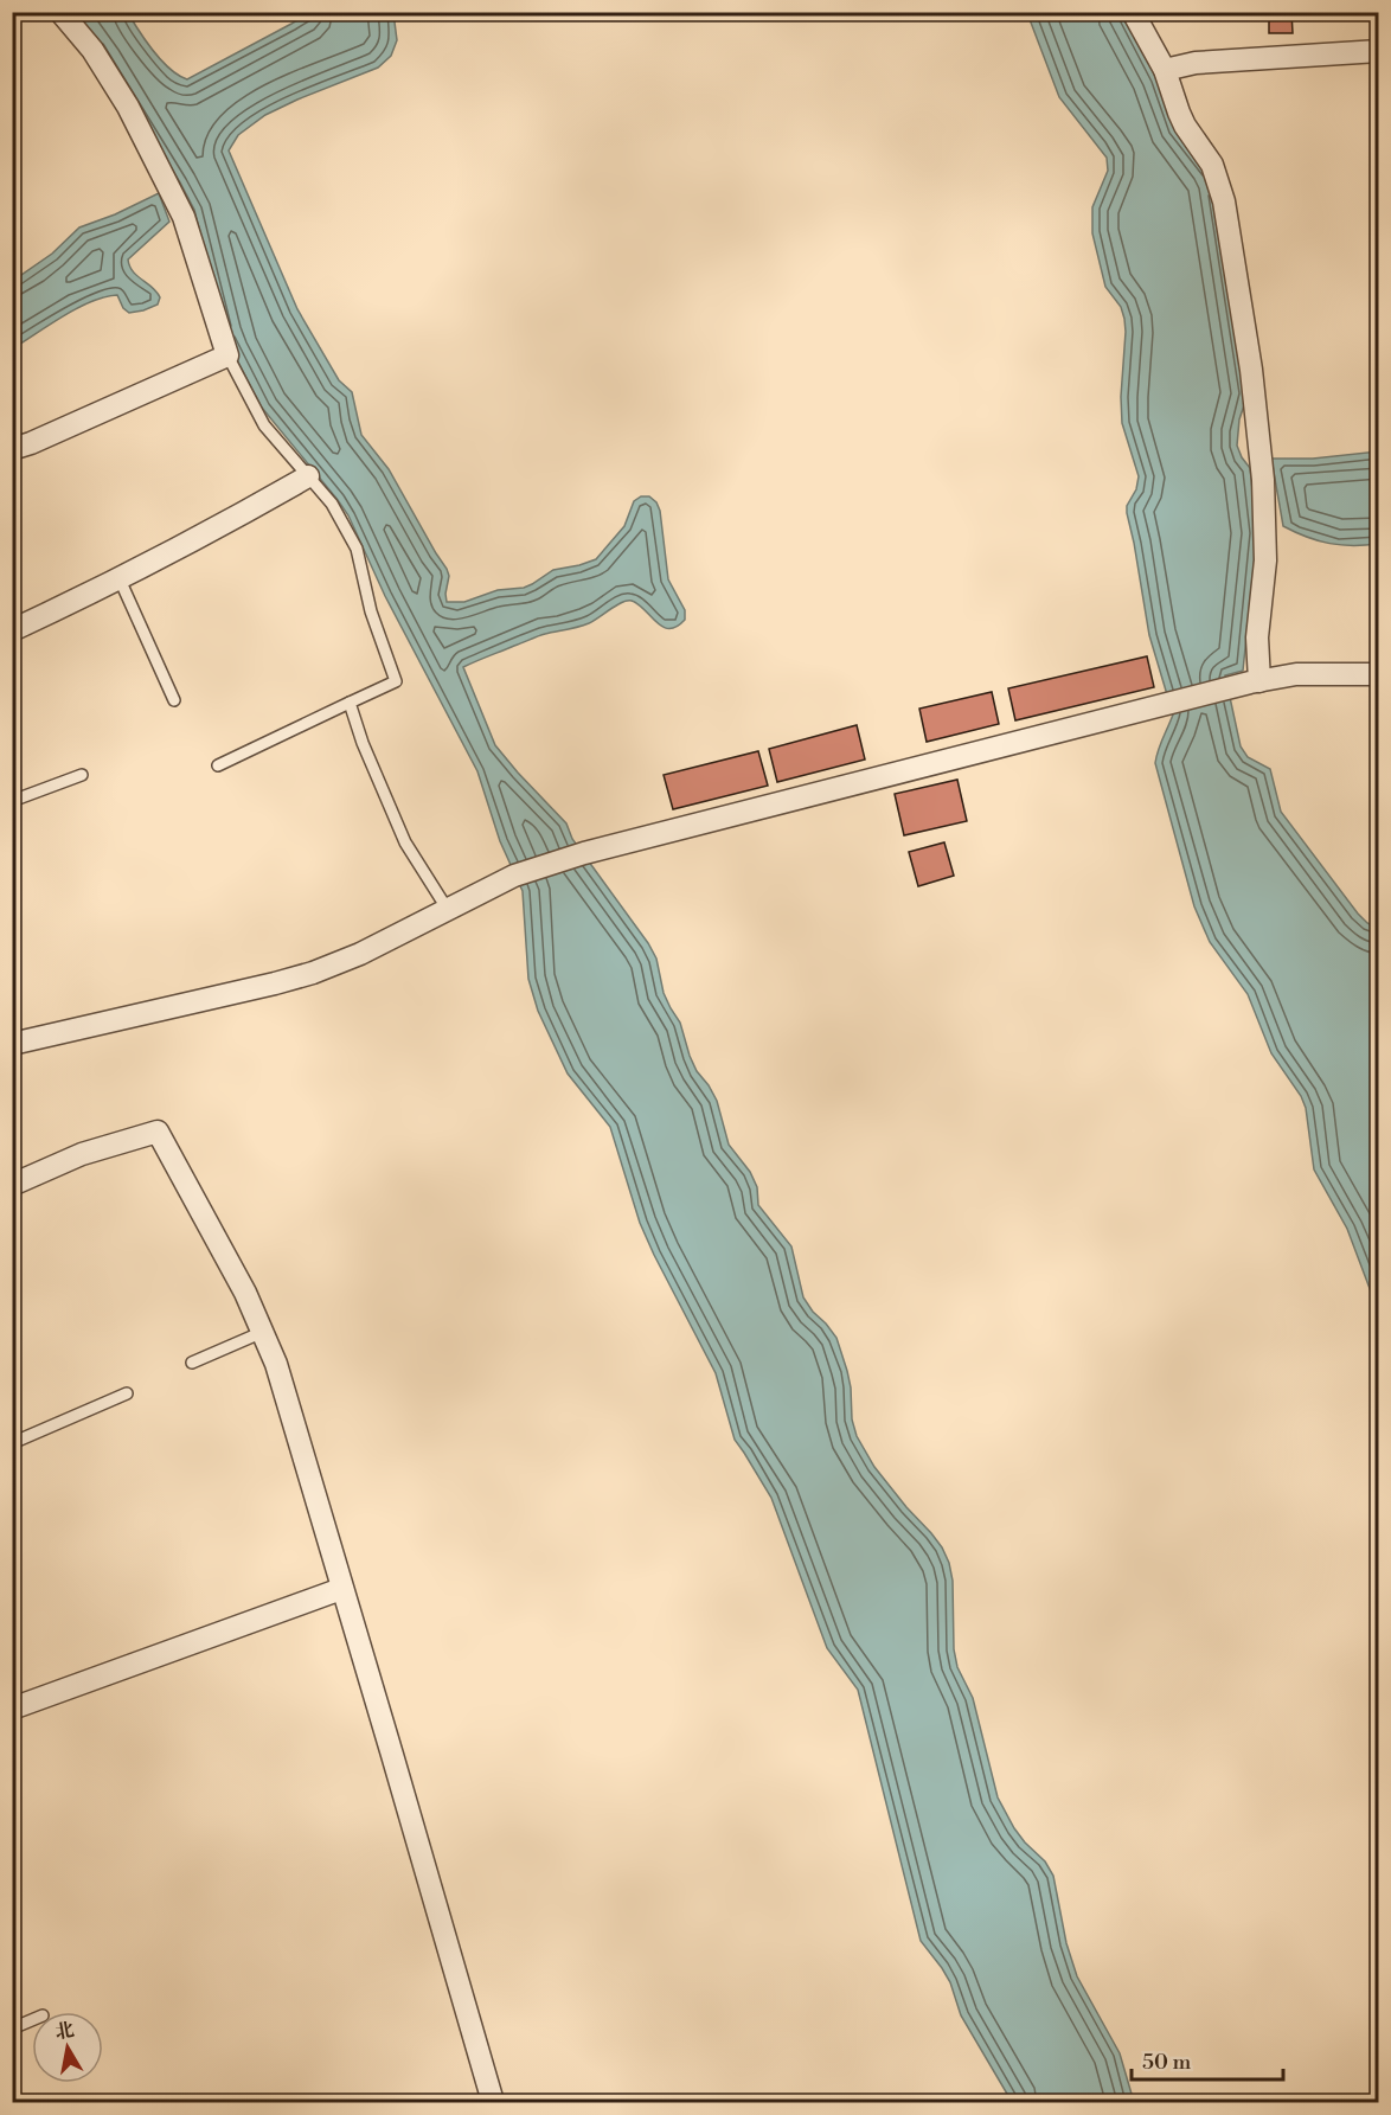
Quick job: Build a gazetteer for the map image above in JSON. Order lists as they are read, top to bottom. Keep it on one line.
{"scale_bar":"50 m","north":"top"}
